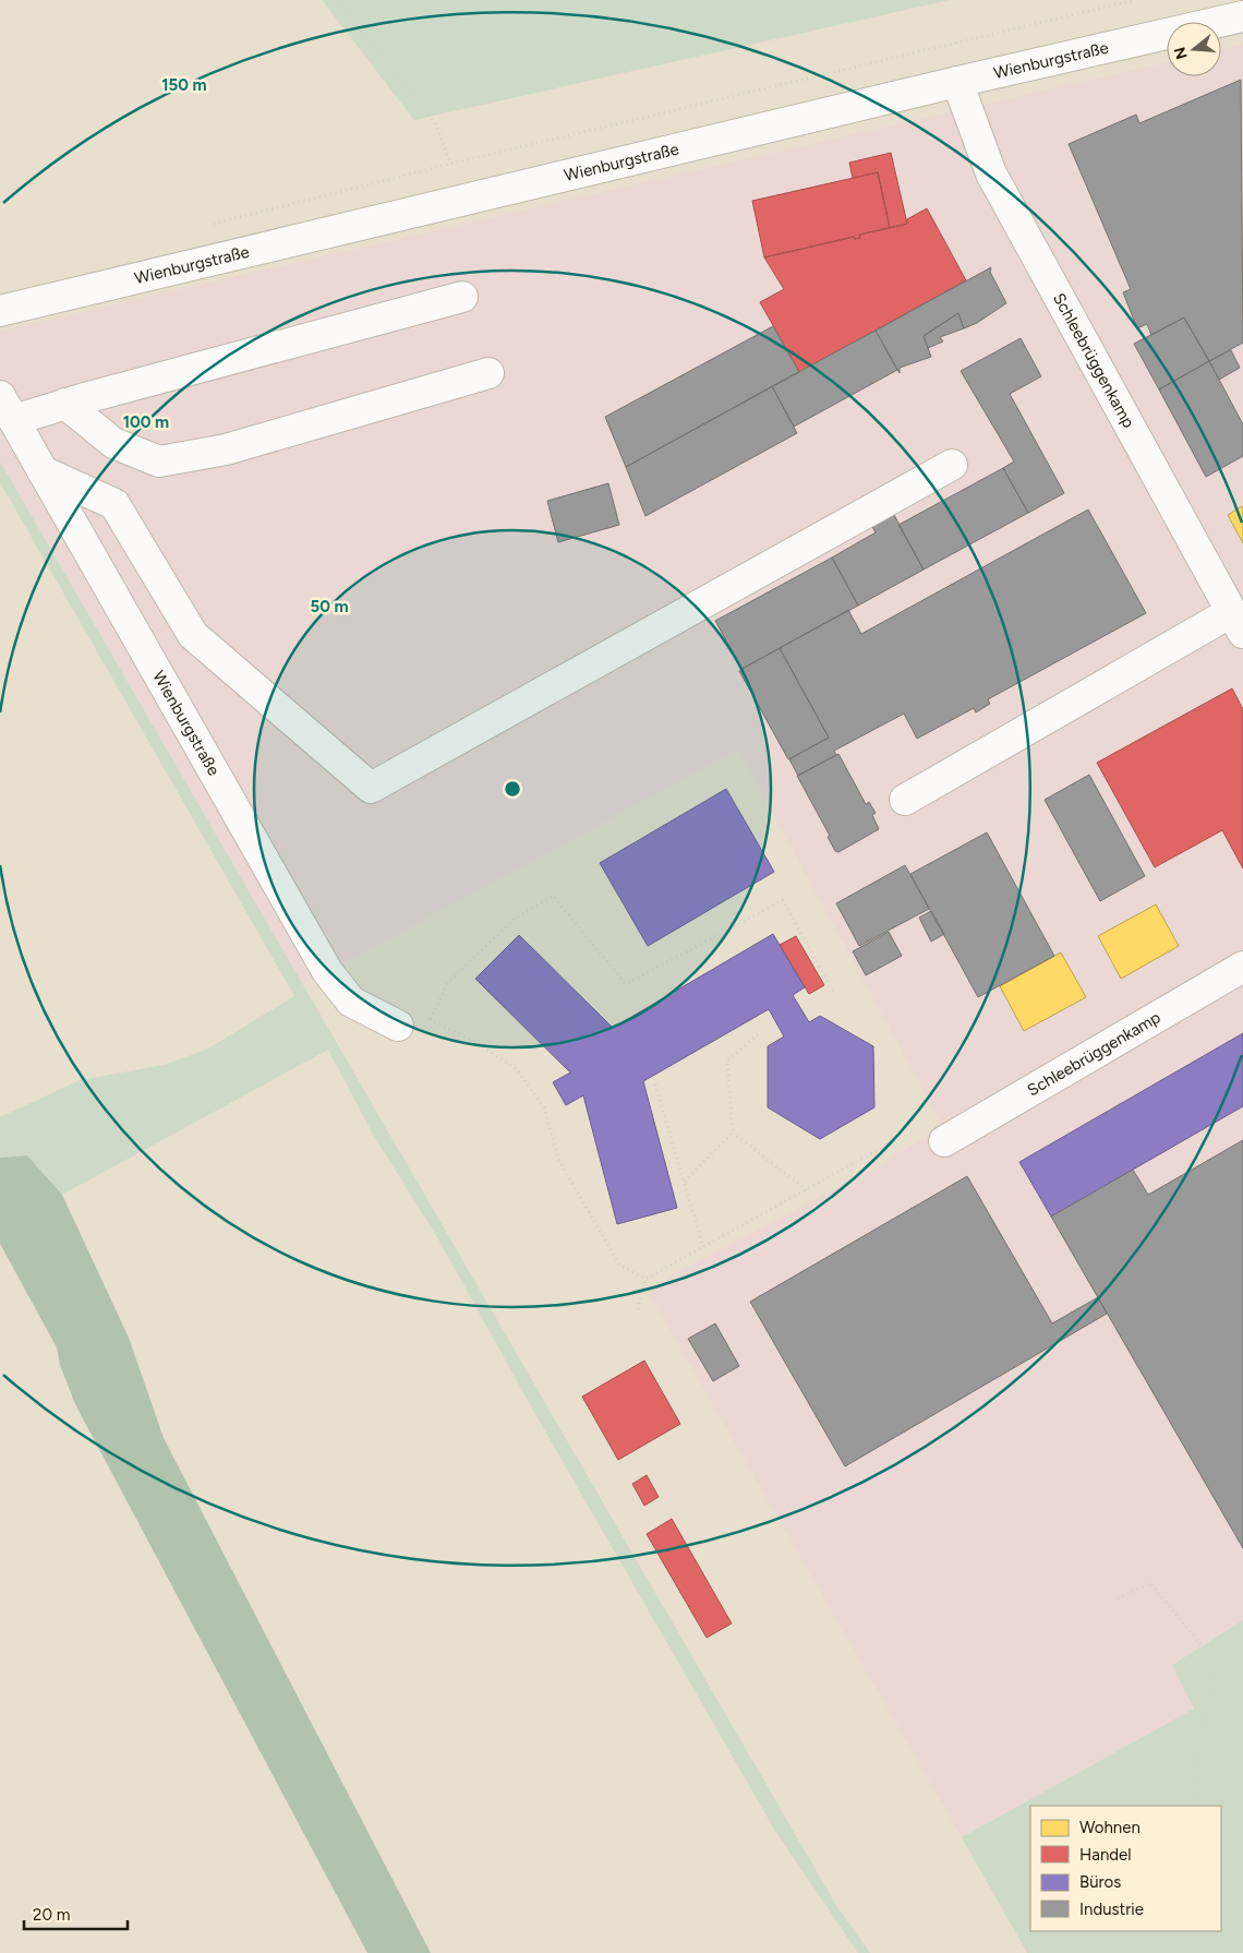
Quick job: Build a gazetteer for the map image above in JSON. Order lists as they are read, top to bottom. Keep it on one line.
{"streets":{"street":["Wienburgstraße","Schleebrüggenkamp"]},"crossings":[["Wienburgstraße","Schleebrüggenkamp"]],"legend":["Wohnen","Handel","Büros","Industrie"],"scale_bar":"20 m","north":"left","rings":["150 m","100 m","50 m"]}
